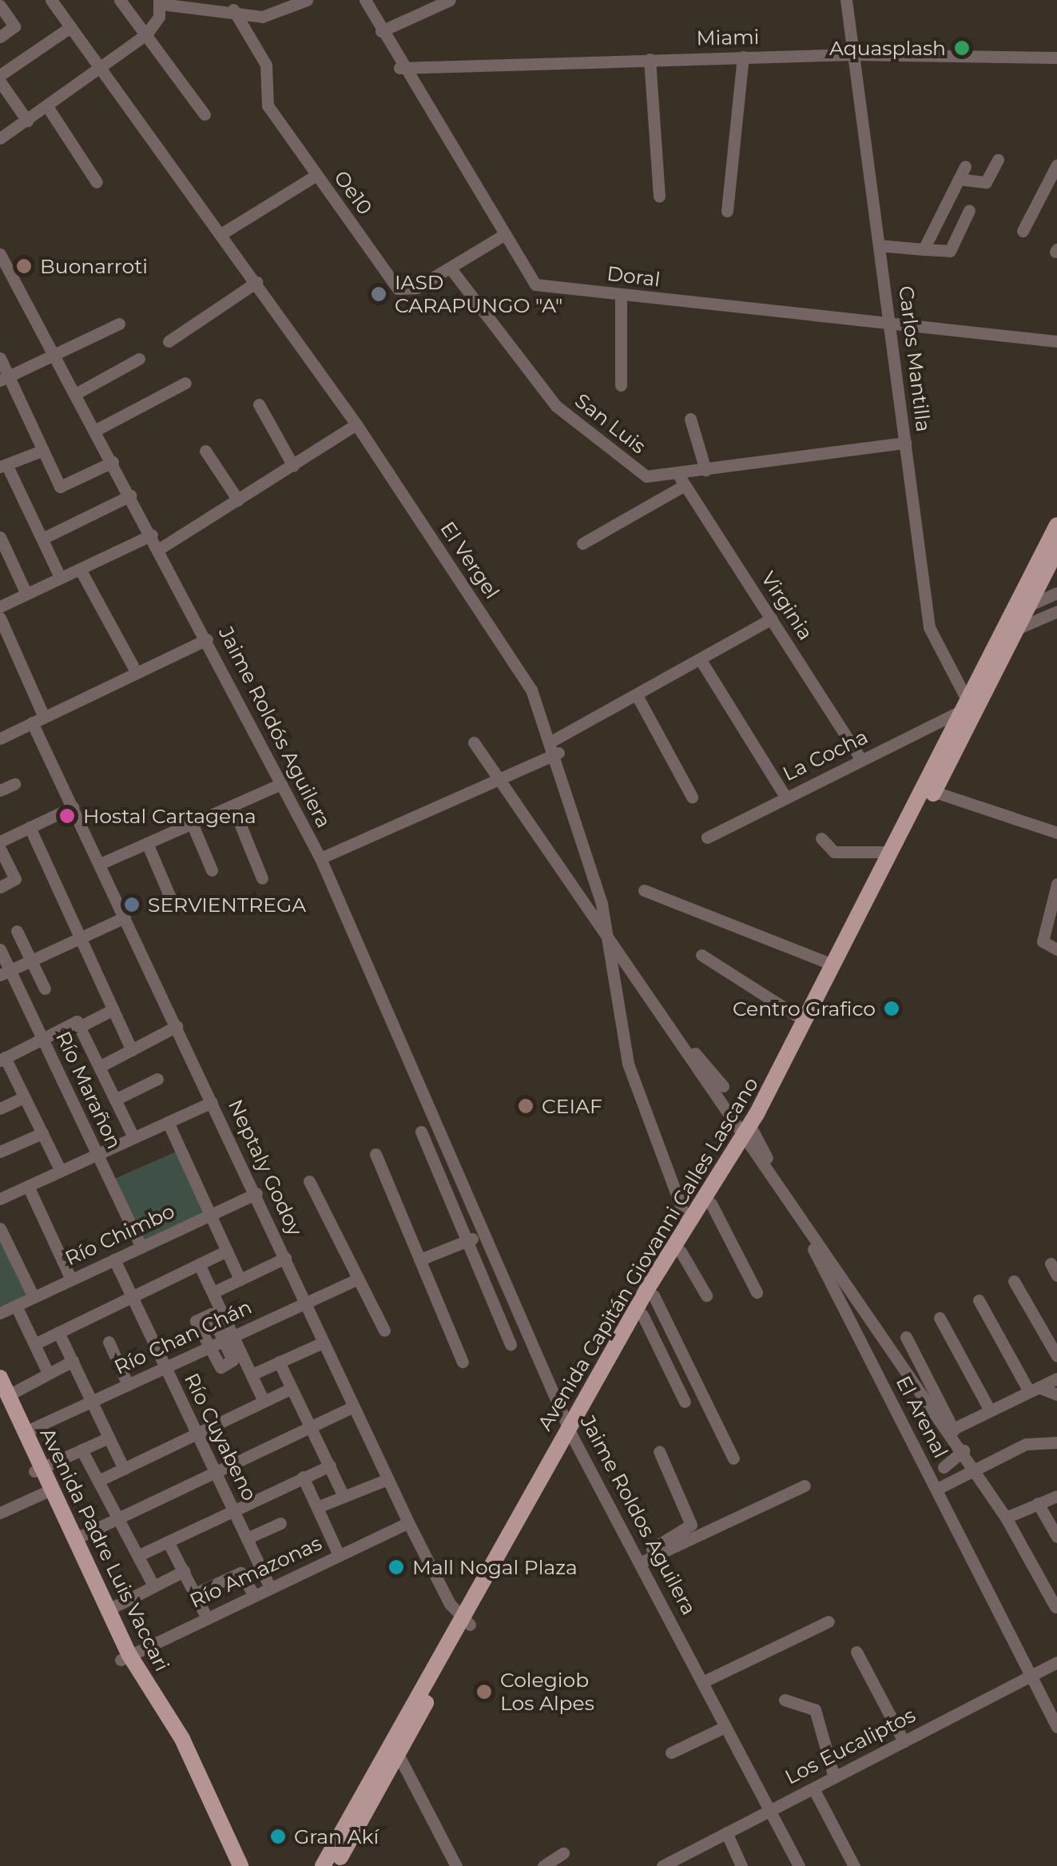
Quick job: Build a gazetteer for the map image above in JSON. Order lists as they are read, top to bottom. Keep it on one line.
{"streets":{"main road":["Avenida Capitán Giovanni Calles Lascano","Avenida Padre Luis Vaccari"],"street":["Miami","Oe10","Doral","Carlos Mantilla","San Luis","El Vergel","Virginia","Jaime Roldós Aguilera","La Cocha","Río Marañon","Neptaly Godoy","Río Chimbo","Río Chan Chán","El Arenal","Río Cuyabeno","Jaime Roldos Aguilera","Río Amazonas","Los Eucaliptos"]},"crossings":[["Miami","Doral"],["Miami","Carlos Mantilla"],["Oe10","Doral"],["Oe10","San Luis"],["Doral","Carlos Mantilla"],["Carlos Mantilla","San Luis"],["Carlos Mantilla","La Cocha"],["Carlos Mantilla","Avenida Capitán Giovanni Calles Lascano"],["San Luis","Virginia"],["El Vergel","Avenida Capitán Giovanni Calles Lascano"],["Virginia","La Cocha"],["Jaime Roldós Aguilera","Jaime Roldos Aguilera"],["La Cocha","Avenida Capitán Giovanni Calles Lascano"],["Río Marañon","Río Chimbo"],["Neptaly Godoy","Río Chimbo"],["Neptaly Godoy","Avenida Capitán Giovanni Calles Lascano"],["Neptaly Godoy","Río Chan Chán"],["Neptaly Godoy","Río Amazonas"],["Río Chimbo","Río Cuyabeno"],["Avenida Capitán Giovanni Calles Lascano","El Arenal"],["Avenida Capitán Giovanni Calles Lascano","Jaime Roldos Aguilera"],["Río Chan Chán","Río Cuyabeno"],["Río Chan Chán","Avenida Padre Luis Vaccari"],["El Arenal","Los Eucaliptos"],["Río Cuyabeno","Río Amazonas"],["Jaime Roldos Aguilera","Los Eucaliptos"],["Avenida Padre Luis Vaccari","Río Amazonas"]],"places":["Aquasplash","Buonarroti","IASD CARAPUNGO \"A\"","Hostal Cartagena","SERVIENTREGA","Centro Grafico","CEIAF","Mall Nogal Plaza","Colegiob Los Alpes","Gran Akí"]}
